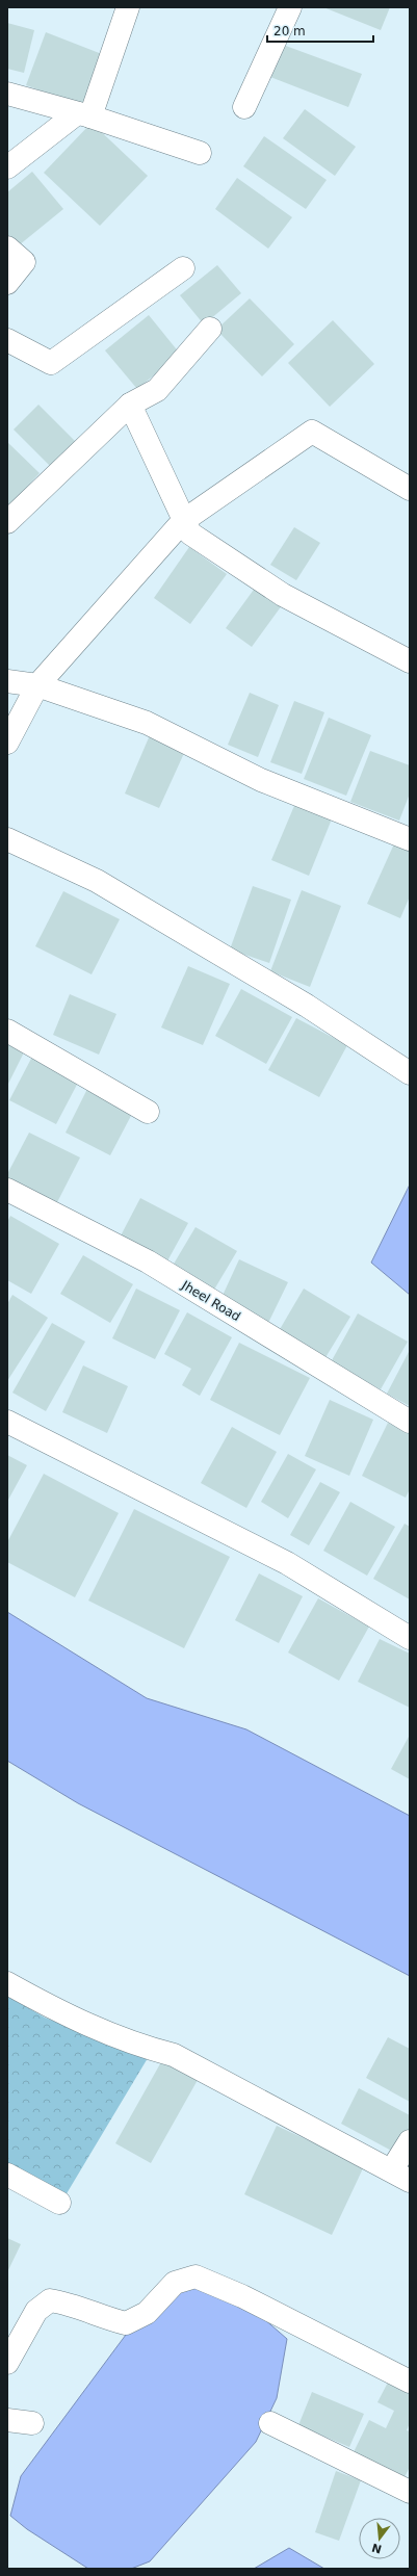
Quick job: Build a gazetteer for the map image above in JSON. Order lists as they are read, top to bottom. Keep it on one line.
{"streets":{"street":["Jheel Road"]},"scale_bar":"20 m","north":"bottom"}
